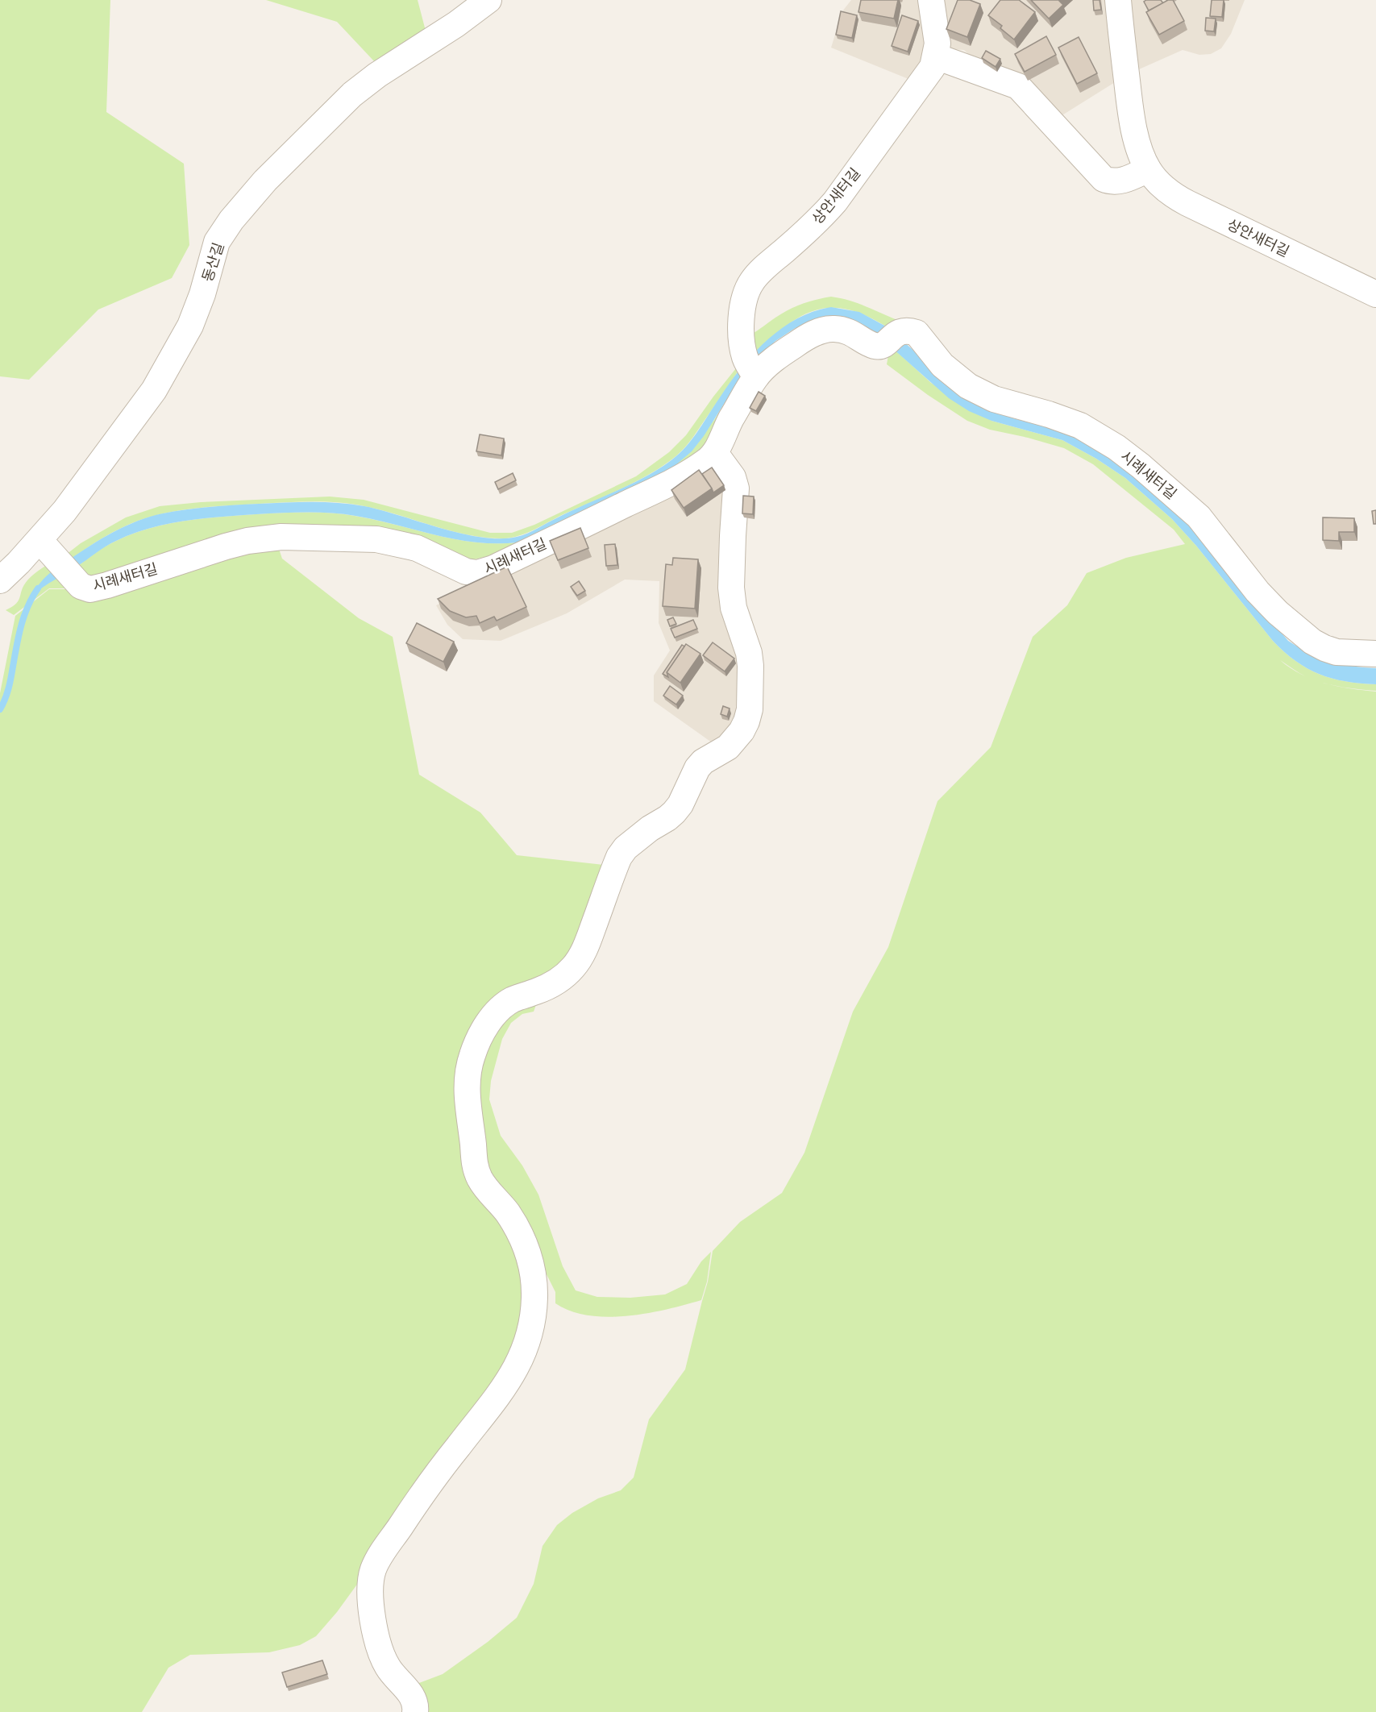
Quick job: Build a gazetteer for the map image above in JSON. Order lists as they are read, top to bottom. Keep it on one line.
{"streets":{"street":["상안새터길","동산길","시례새터길"]},"crossings":[["상안새터길","시례새터길"],["동산길","시례새터길"]]}
